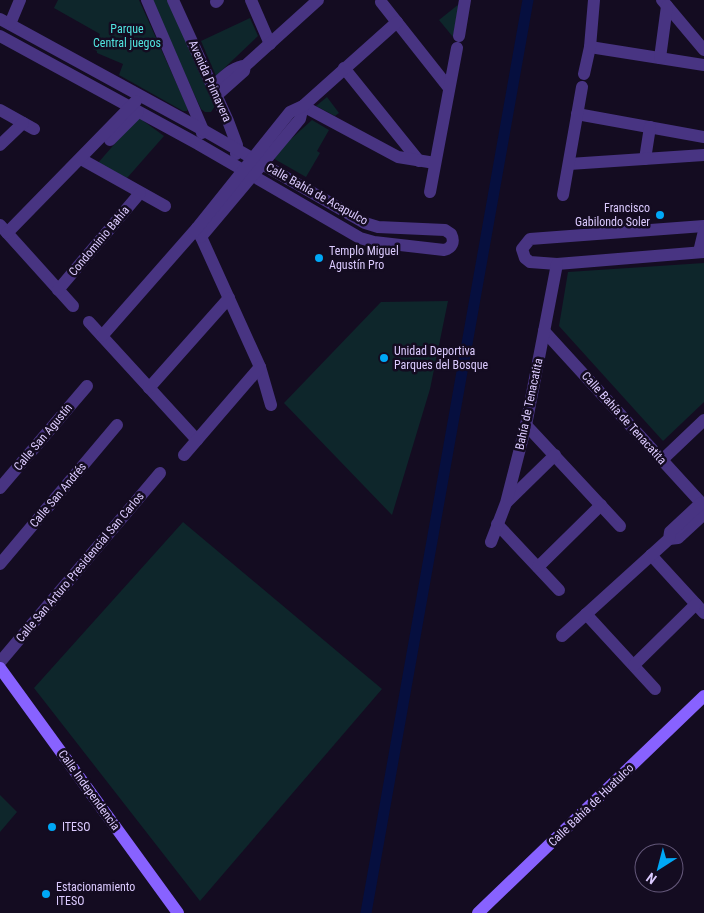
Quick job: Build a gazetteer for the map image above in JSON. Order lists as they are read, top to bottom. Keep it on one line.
{"streets":{"street":["Avenida Primavera","Calle Bahía de Acapulco","Condominio Bahía","Bahía de Tenacatita","Calle Bahía de Tenacatita","Calle San Agustín","Calle San Andrés","Calle San Arturo Presidencial San Carlos","Calle Independencia","Calle Bahía de Huatulco"]},"crossings":[["Avenida Primavera","Calle Bahía de Acapulco"],["Bahía de Tenacatita","Calle Bahía de Tenacatita"]],"parks":["Parque Central juegos"],"places":["Francisco Gabilondo Soler","Templo Miguel Agustín Pro","Unidad Deportiva Parques del Bosque","ITESO","Estacionamiento ITESO"],"north":"bottom left"}
